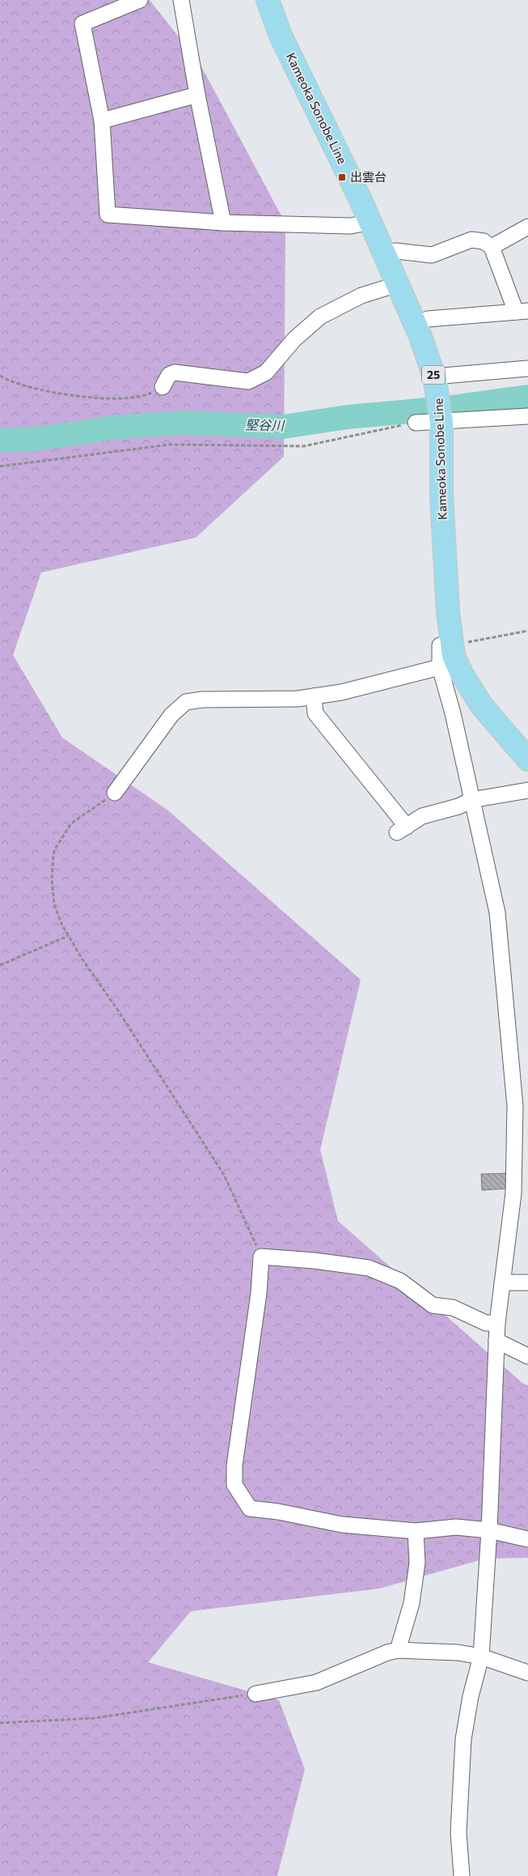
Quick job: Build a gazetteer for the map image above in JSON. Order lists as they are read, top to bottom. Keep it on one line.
{"streets":{"main road":["Kameoka Sonobe Line","25"]},"water":["堅谷川"],"places":{"transit":["出雲台"]}}
